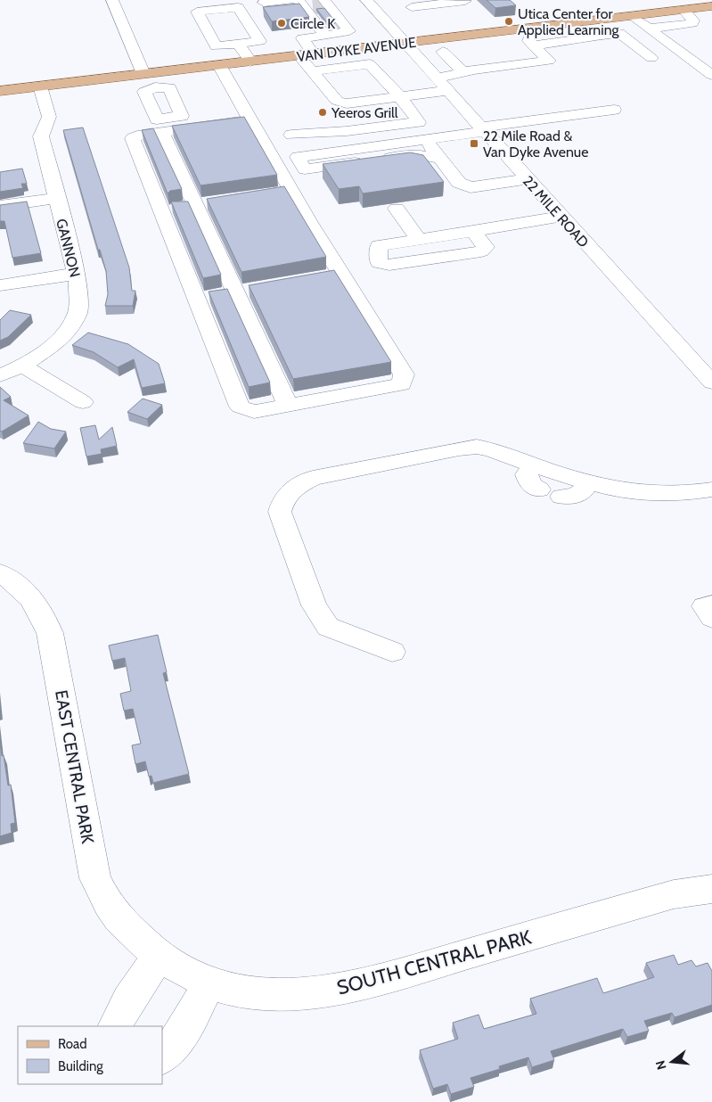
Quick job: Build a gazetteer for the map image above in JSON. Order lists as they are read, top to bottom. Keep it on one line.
{"streets":{"main road":["VAN DYKE AVENUE"],"street":["22 MILE ROAD","GANNON","EAST CENTRAL PARK","SOUTH CENTRAL PARK"]},"crossings":[["VAN DYKE AVENUE","22 MILE ROAD"],["VAN DYKE AVENUE","GANNON"],["EAST CENTRAL PARK","SOUTH CENTRAL PARK"]],"places":{"other":["Utica Center for Applied Learning","Circle K","Yeeros Grill"],"transit":["22 Mile Road & Van Dyke Avenue"]},"legend":["Road","Building"],"north":"left"}
